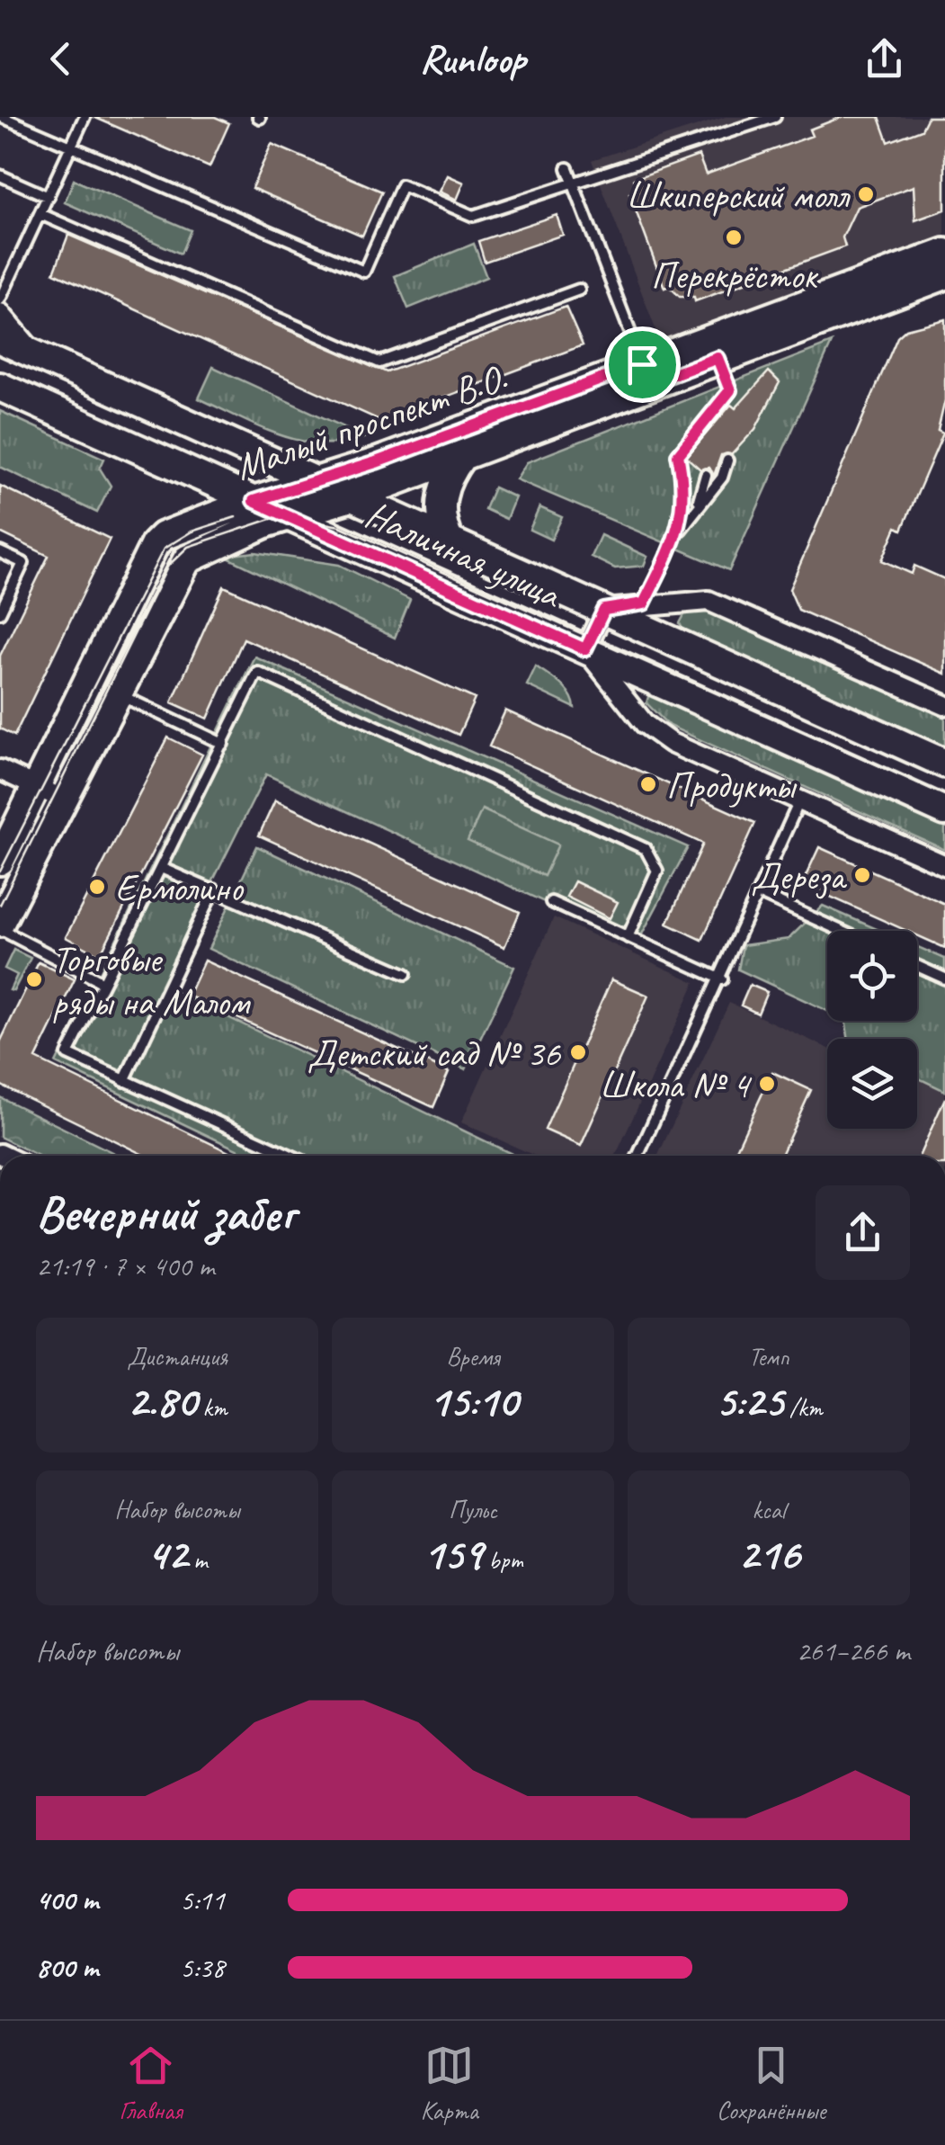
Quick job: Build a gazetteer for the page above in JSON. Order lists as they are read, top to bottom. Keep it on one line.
{"streets":{"main road":["Малый проспект В.О.","Наличная улица"]},"crossings":[["Малый проспект В.О.","Наличная улица"]],"places":["Шкиперский молл","Перекрёсток","Продукты","Дереза","Ермолино","Торговые ряды на Малом","Детский сад № 36","Школа № 4"],"page":{"header":"Runloop","heading":["Вечерний забег","21:19 · 7 × 400 m"],"stats":[["Дистанция","2.80 km"],["Время","15:10"],["Темп","5:25 /km"],["Набор высоты","42 m"],["Пульс","159 bpm"],["kcal","216"]],"chart":["Набор высоты","261–266 m"],"list":[{"name":"400 m","note":"5:11"},{"name":"800 m","note":"5:38"}],"tabs":["Главная","Карта","Сохранённые"]}}
